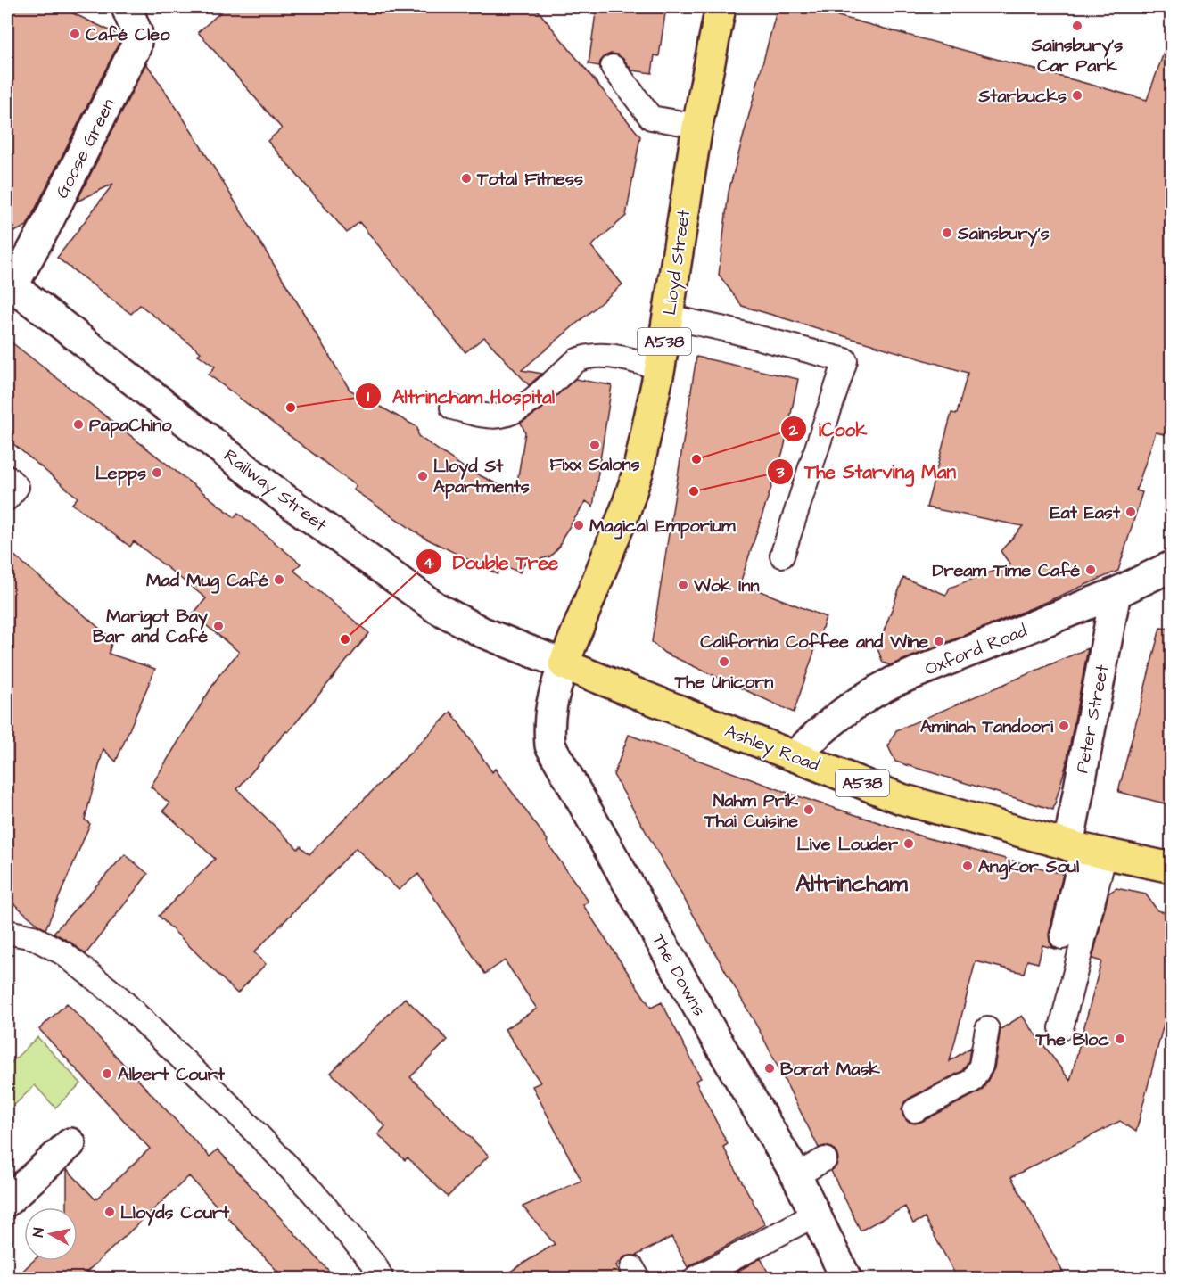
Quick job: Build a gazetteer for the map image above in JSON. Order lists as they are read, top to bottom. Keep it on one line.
{"streets":{"main road":["Lloyd Street","A538","Ashley Road"],"street":["Goose Green","Railway Street","Oxford Road","Peter Street","The Downs"]},"crossings":[["Goose Green","Railway Street"],["Lloyd Street","Railway Street"],["Lloyd Street","Ashley Road"],["Lloyd Street","The Downs"],["Railway Street","Ashley Road"],["Railway Street","The Downs"],["Oxford Road","Peter Street"],["Oxford Road","Ashley Road"],["Peter Street","Ashley Road"],["Ashley Road","The Downs"]],"districts":["Altrincham"],"places":["Sainsbury's Car Park","Café Cleo","Starbucks","Total Fitness","Sainsbury's","Altrincham Hospital","PapaChino","Fixx Salons","iCook","Lepps","Lloyd St Apartments","The Starving Man","Eat East","Magical Emporium","Dream Time Café","Mad Mug Café","Wok Inn","Marigot Bay Bar and Café","Double Tree","California Coffee and Wine","The Unicorn","Aminah Tandoori","Nahm Prik Thai Cuisine","Live Louder","Angkor Soul","The Bloc","Borat Mask","Albert Court","Lloyds Court"],"north":"left"}
